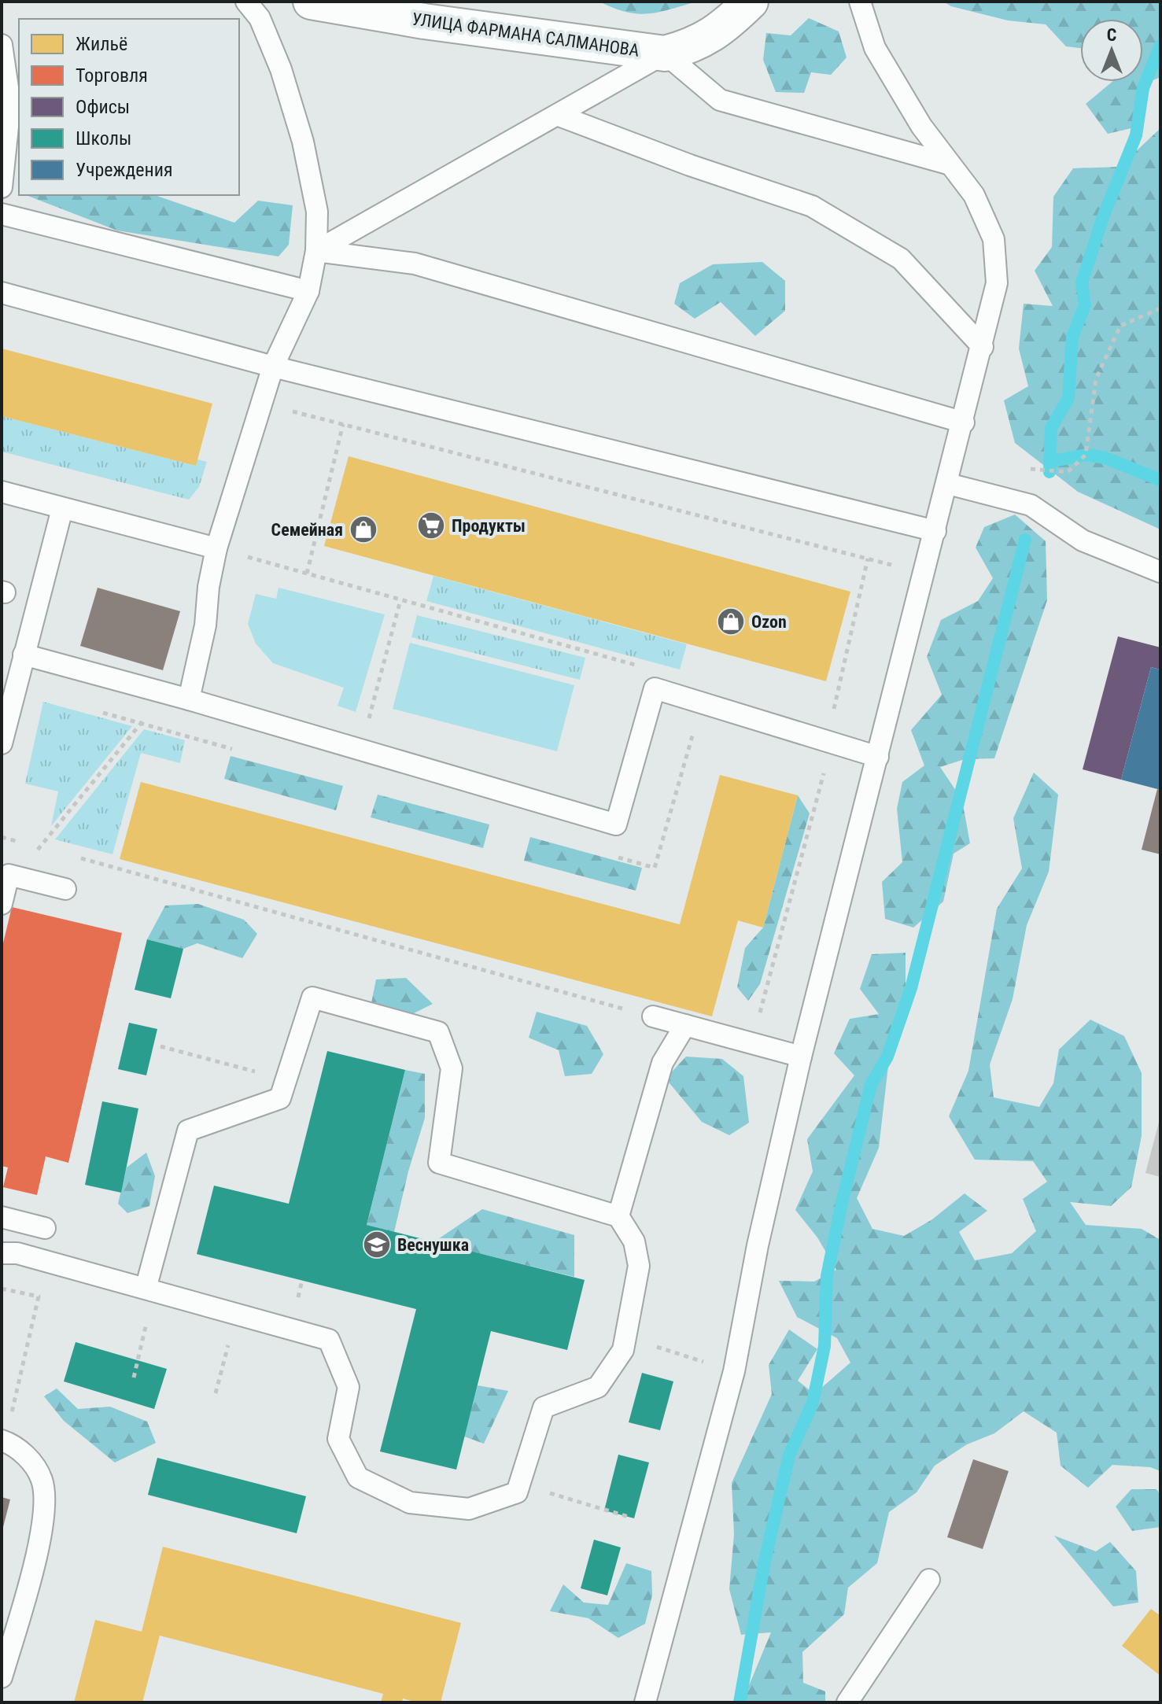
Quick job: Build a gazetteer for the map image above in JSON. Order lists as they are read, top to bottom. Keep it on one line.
{"streets":{"street":["УЛИЦА ФАРМАНА САЛМАНОВА"]},"places":{"supermarket":["Продукты"],"shop":["Семейная","Ozon"],"school or university":["Веснушка"]},"legend":["Жильё","Торговля","Офисы","Школы","Учреждения"],"north":"top"}
